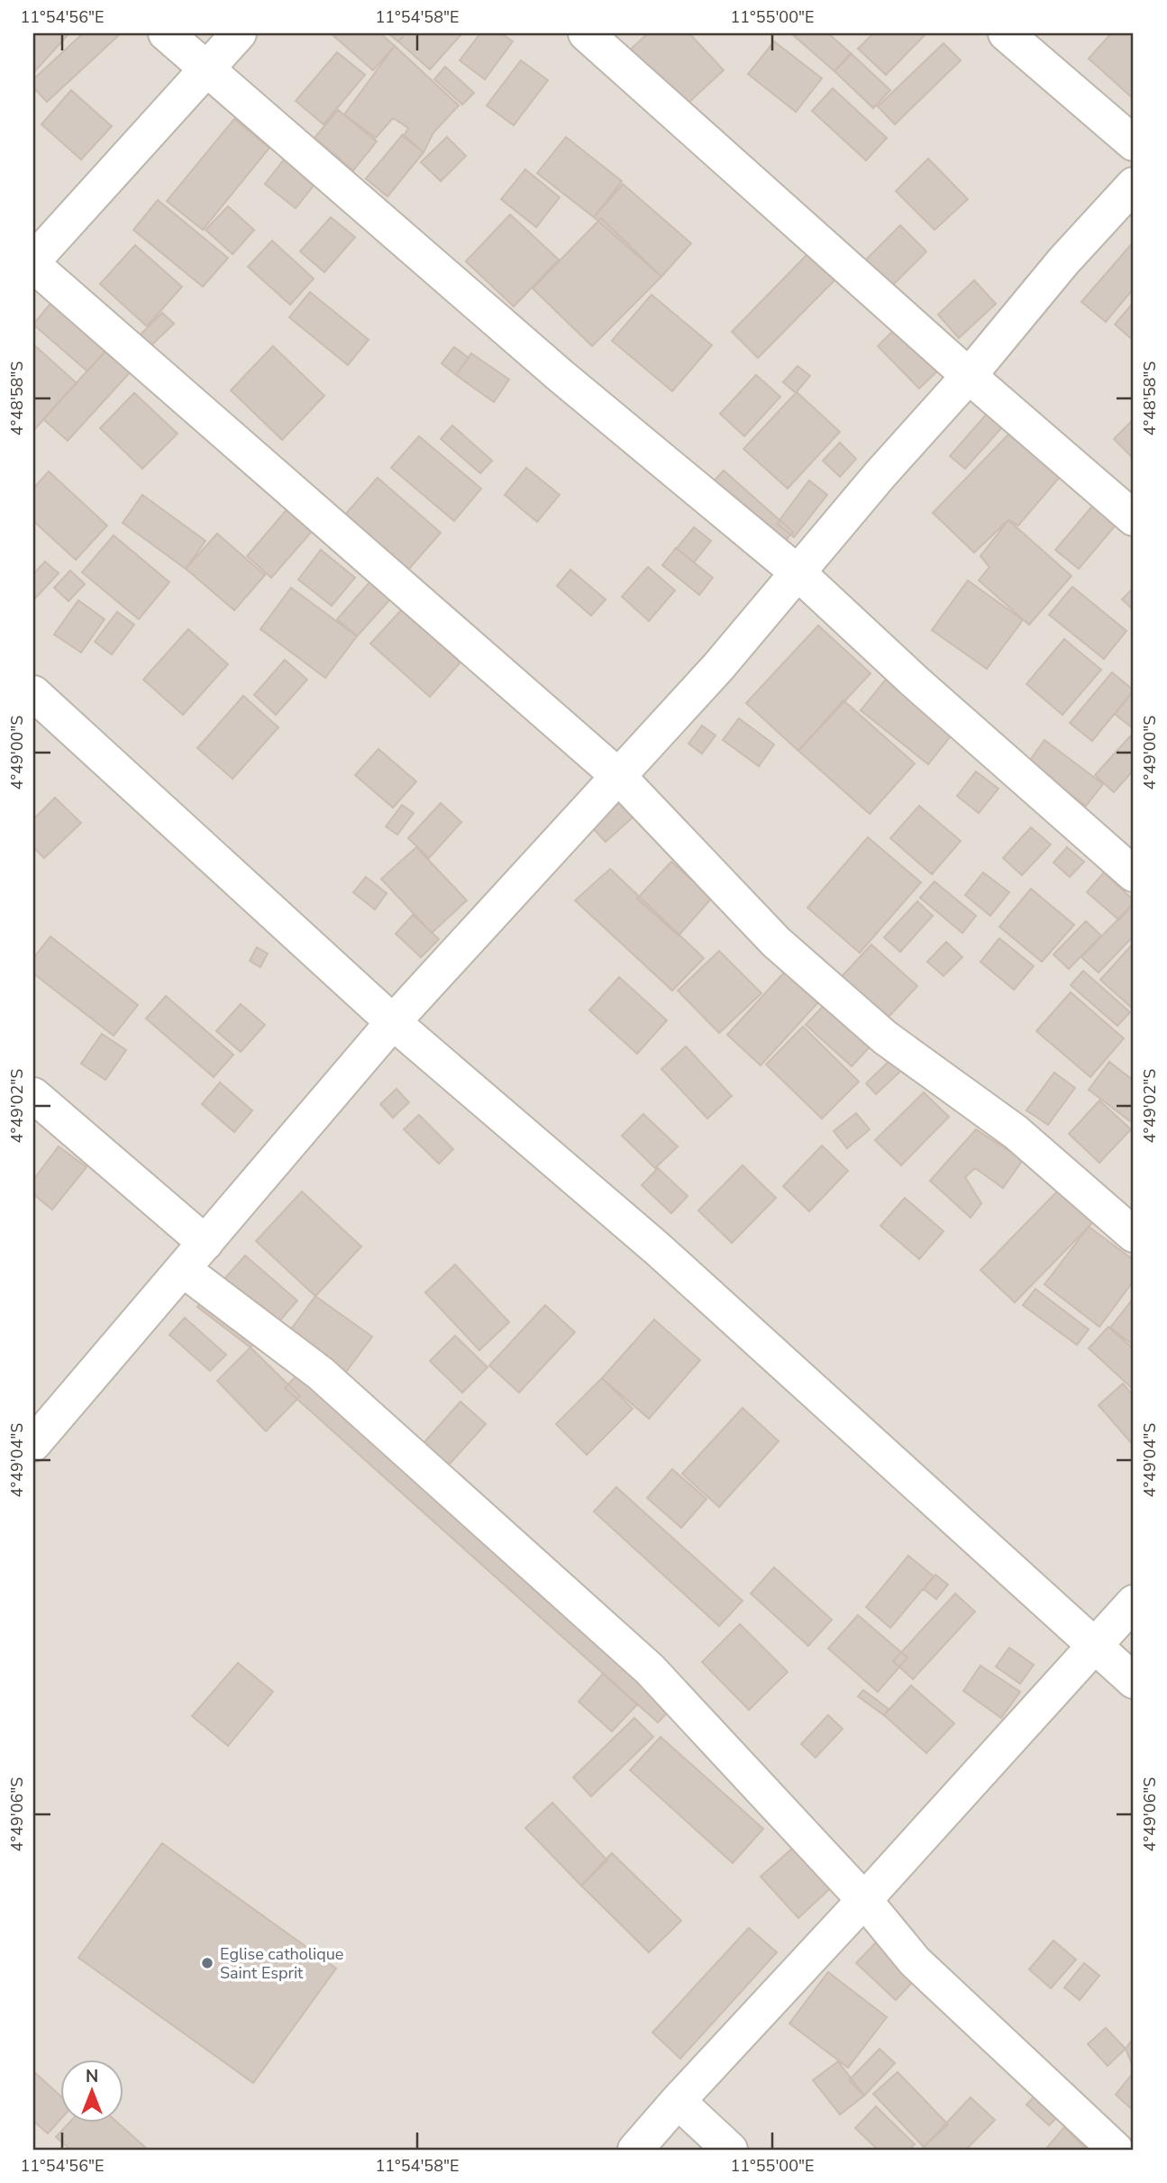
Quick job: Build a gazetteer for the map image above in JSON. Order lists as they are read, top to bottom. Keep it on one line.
{"places":["Eglise catholique Saint Esprit"],"north":"top","coordinates":["11°54'56\"E","11°54'58\"E","11°55'00\"E","4°48'58\"S","4°49'00\"S","4°49'02\"S","4°49'04\"S","4°49'06\"S"]}
